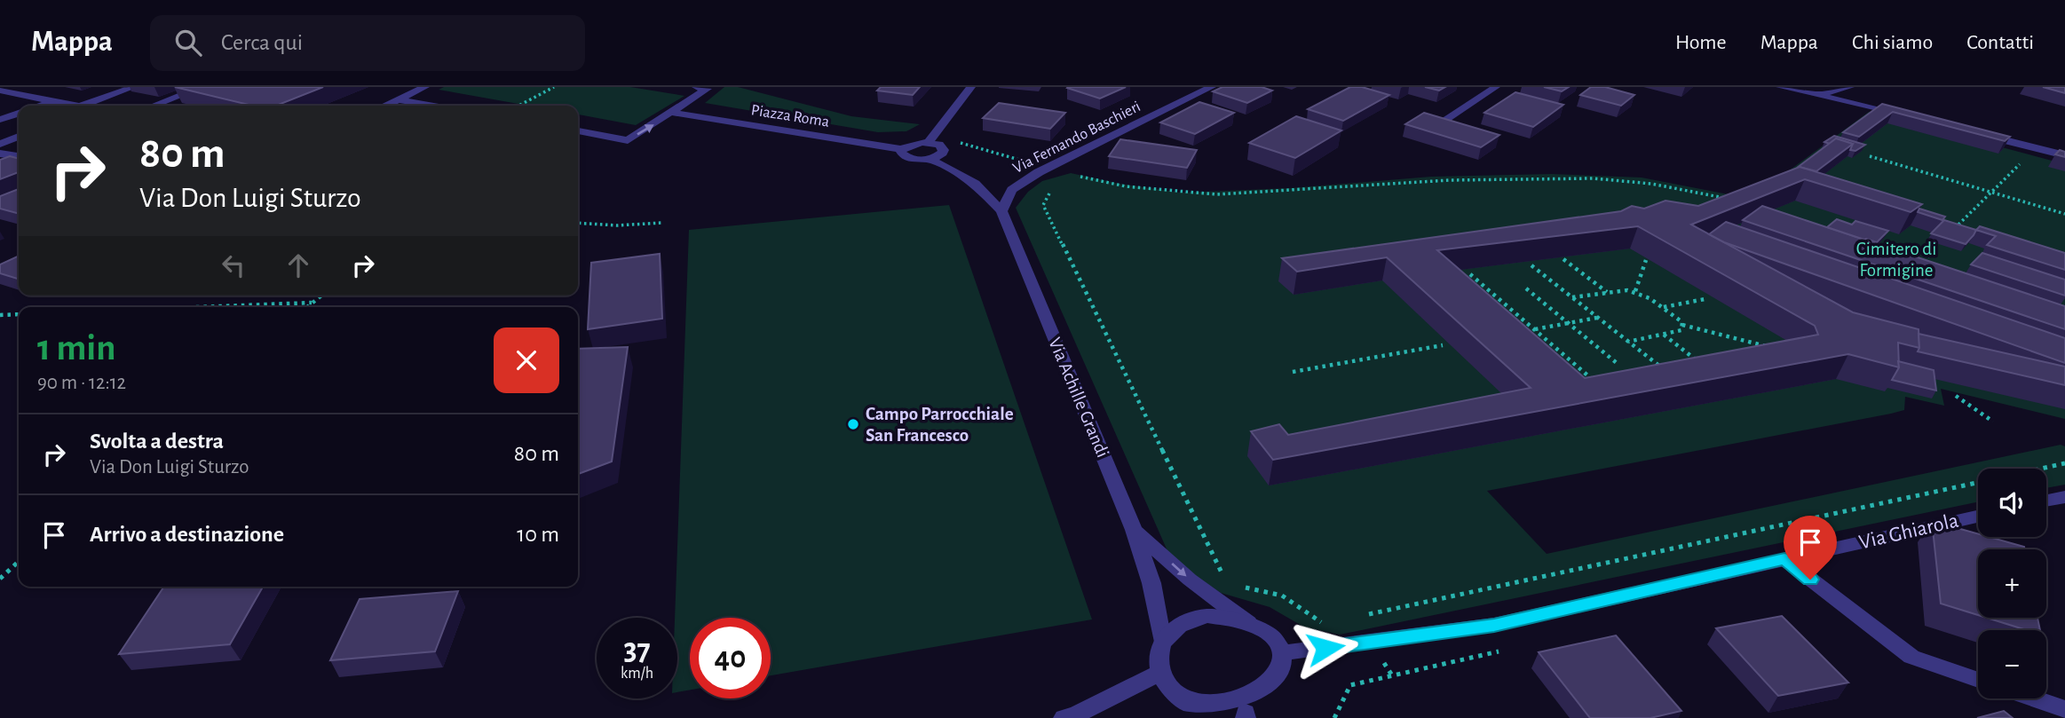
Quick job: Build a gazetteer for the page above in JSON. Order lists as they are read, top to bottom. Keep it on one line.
{"streets":{"street":["Piazza Roma","Via Fernando Baschieri","Via Achille Grandi","Via Ghiarola"]},"crossings":[["Piazza Roma","Via Achille Grandi"],["Via Fernando Baschieri","Via Achille Grandi"],["Via Achille Grandi","Via Ghiarola"]],"parks":["Cimitero di Formigine"],"places":["Campo Parrocchiale San Francesco"],"page":{"header":"Mappa","search":"Cerca qui","nav":["Home","Mappa","Chi siamo","Contatti"],"turn":["80 m","Via Don Luigi Sturzo"],"heading":["1 min","90 m · 12:12"],"list":[{"name":"Svolta a destra","note":"Via Don Luigi Sturzo","value":"80 m"},{"name":"Arrivo a destinazione","value":"10 m"}],"map_buttons":["+","−"],"speed":"37 km/h","limit":"40"}}
